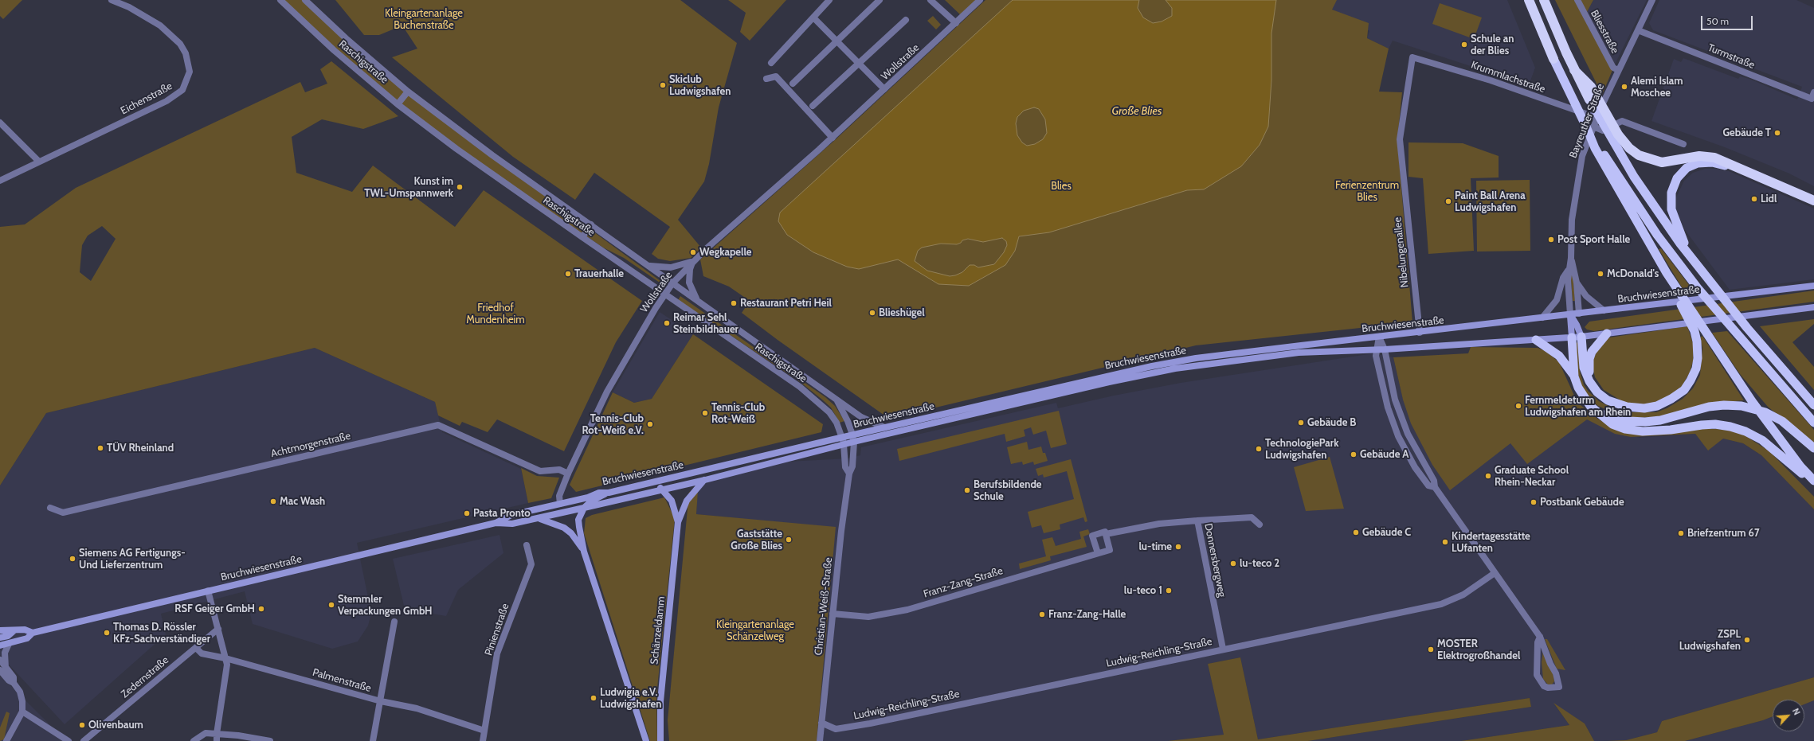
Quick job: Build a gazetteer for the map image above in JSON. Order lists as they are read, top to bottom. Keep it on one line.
{"streets":{"main road":["Bruchwiesenstraße","Schänzeldamm"],"street":["Bliesstraße","Turmstraße","Raschigstraße","Wollstraße","Krummlachstraße","Eichenstraße","Bayreuther Straße","Nibelungenallee","Achtmorgenstraße","Donnersbergweg","Franz-Zang-Straße","Christian-Weiß-Straße","Pinienstraße","Ludwig-Reichling-Straße","Zedernstraße","Palmenstraße"]},"crossings":[["Bliesstraße","Bayreuther Straße"],["Turmstraße","Bayreuther Straße"],["Raschigstraße","Wollstraße"],["Raschigstraße","Bruchwiesenstraße"],["Raschigstraße","Christian-Weiß-Straße"],["Wollstraße","Bruchwiesenstraße"],["Wollstraße","Achtmorgenstraße"],["Krummlachstraße","Bayreuther Straße"],["Krummlachstraße","Nibelungenallee"],["Bayreuther Straße","Bruchwiesenstraße"],["Nibelungenallee","Bruchwiesenstraße"],["Bruchwiesenstraße","Christian-Weiß-Straße"],["Bruchwiesenstraße","Schänzeldamm"],["Donnersbergweg","Ludwig-Reichling-Straße"],["Franz-Zang-Straße","Christian-Weiß-Straße"],["Christian-Weiß-Straße","Ludwig-Reichling-Straße"],["Pinienstraße","Palmenstraße"],["Zedernstraße","Palmenstraße"]],"water":["Große Blies"],"parks":["Kleingartenanlage Buchenstraße","Ferienzentrum Blies","Blies","Friedhof Mundenheim","Kleingartenanlage Schänzelweg"],"places":["Schule an der Blies","Skiclub Ludwigshafen","Alemi Islam Moschee","Gebäude T","Kunst im TWL-Umspannwerk","Lidl","Paint Ball Arena Ludwigshafen","Post Sport Halle","Wegkapelle","Trauerhalle","McDonald's","Restaurant Petri Heil","Blieshügel","Reimar Sehl Steinbildhauer","Fernmeldeturm Ludwigshafen am Rhein","Tennis-Club Rot-Weiß","Gebäude B","Tennis-Club Rot-Weiß e.V.","TÜV Rheinland","TechnologiePark Ludwigshafen","Gebäude A","Graduate School Rhein-Neckar","Berufsbildende Schule","Mac Wash","Postbank Gebäude","Pasta Pronto","Gebäude C","Briefzentrum 67","Gaststätte Große Blies","Kindertagesstätte LUfanten","lu-time","Siemens AG Fertigungs- Und Lieferzentrum","lu-teco 2","lu-teco 1","Stemmler Verpackungen GmbH","RSF Geiger GmbH","Franz-Zang-Halle","Thomas D. Rössler KFz-Sachverständiger","ZSPL Ludwigshafen","MOSTER Elektrogroßhandel","Ludwigia e.V. Ludwigshafen","Olivenbaum"],"scale_bar":"50 m","north":"top right"}
